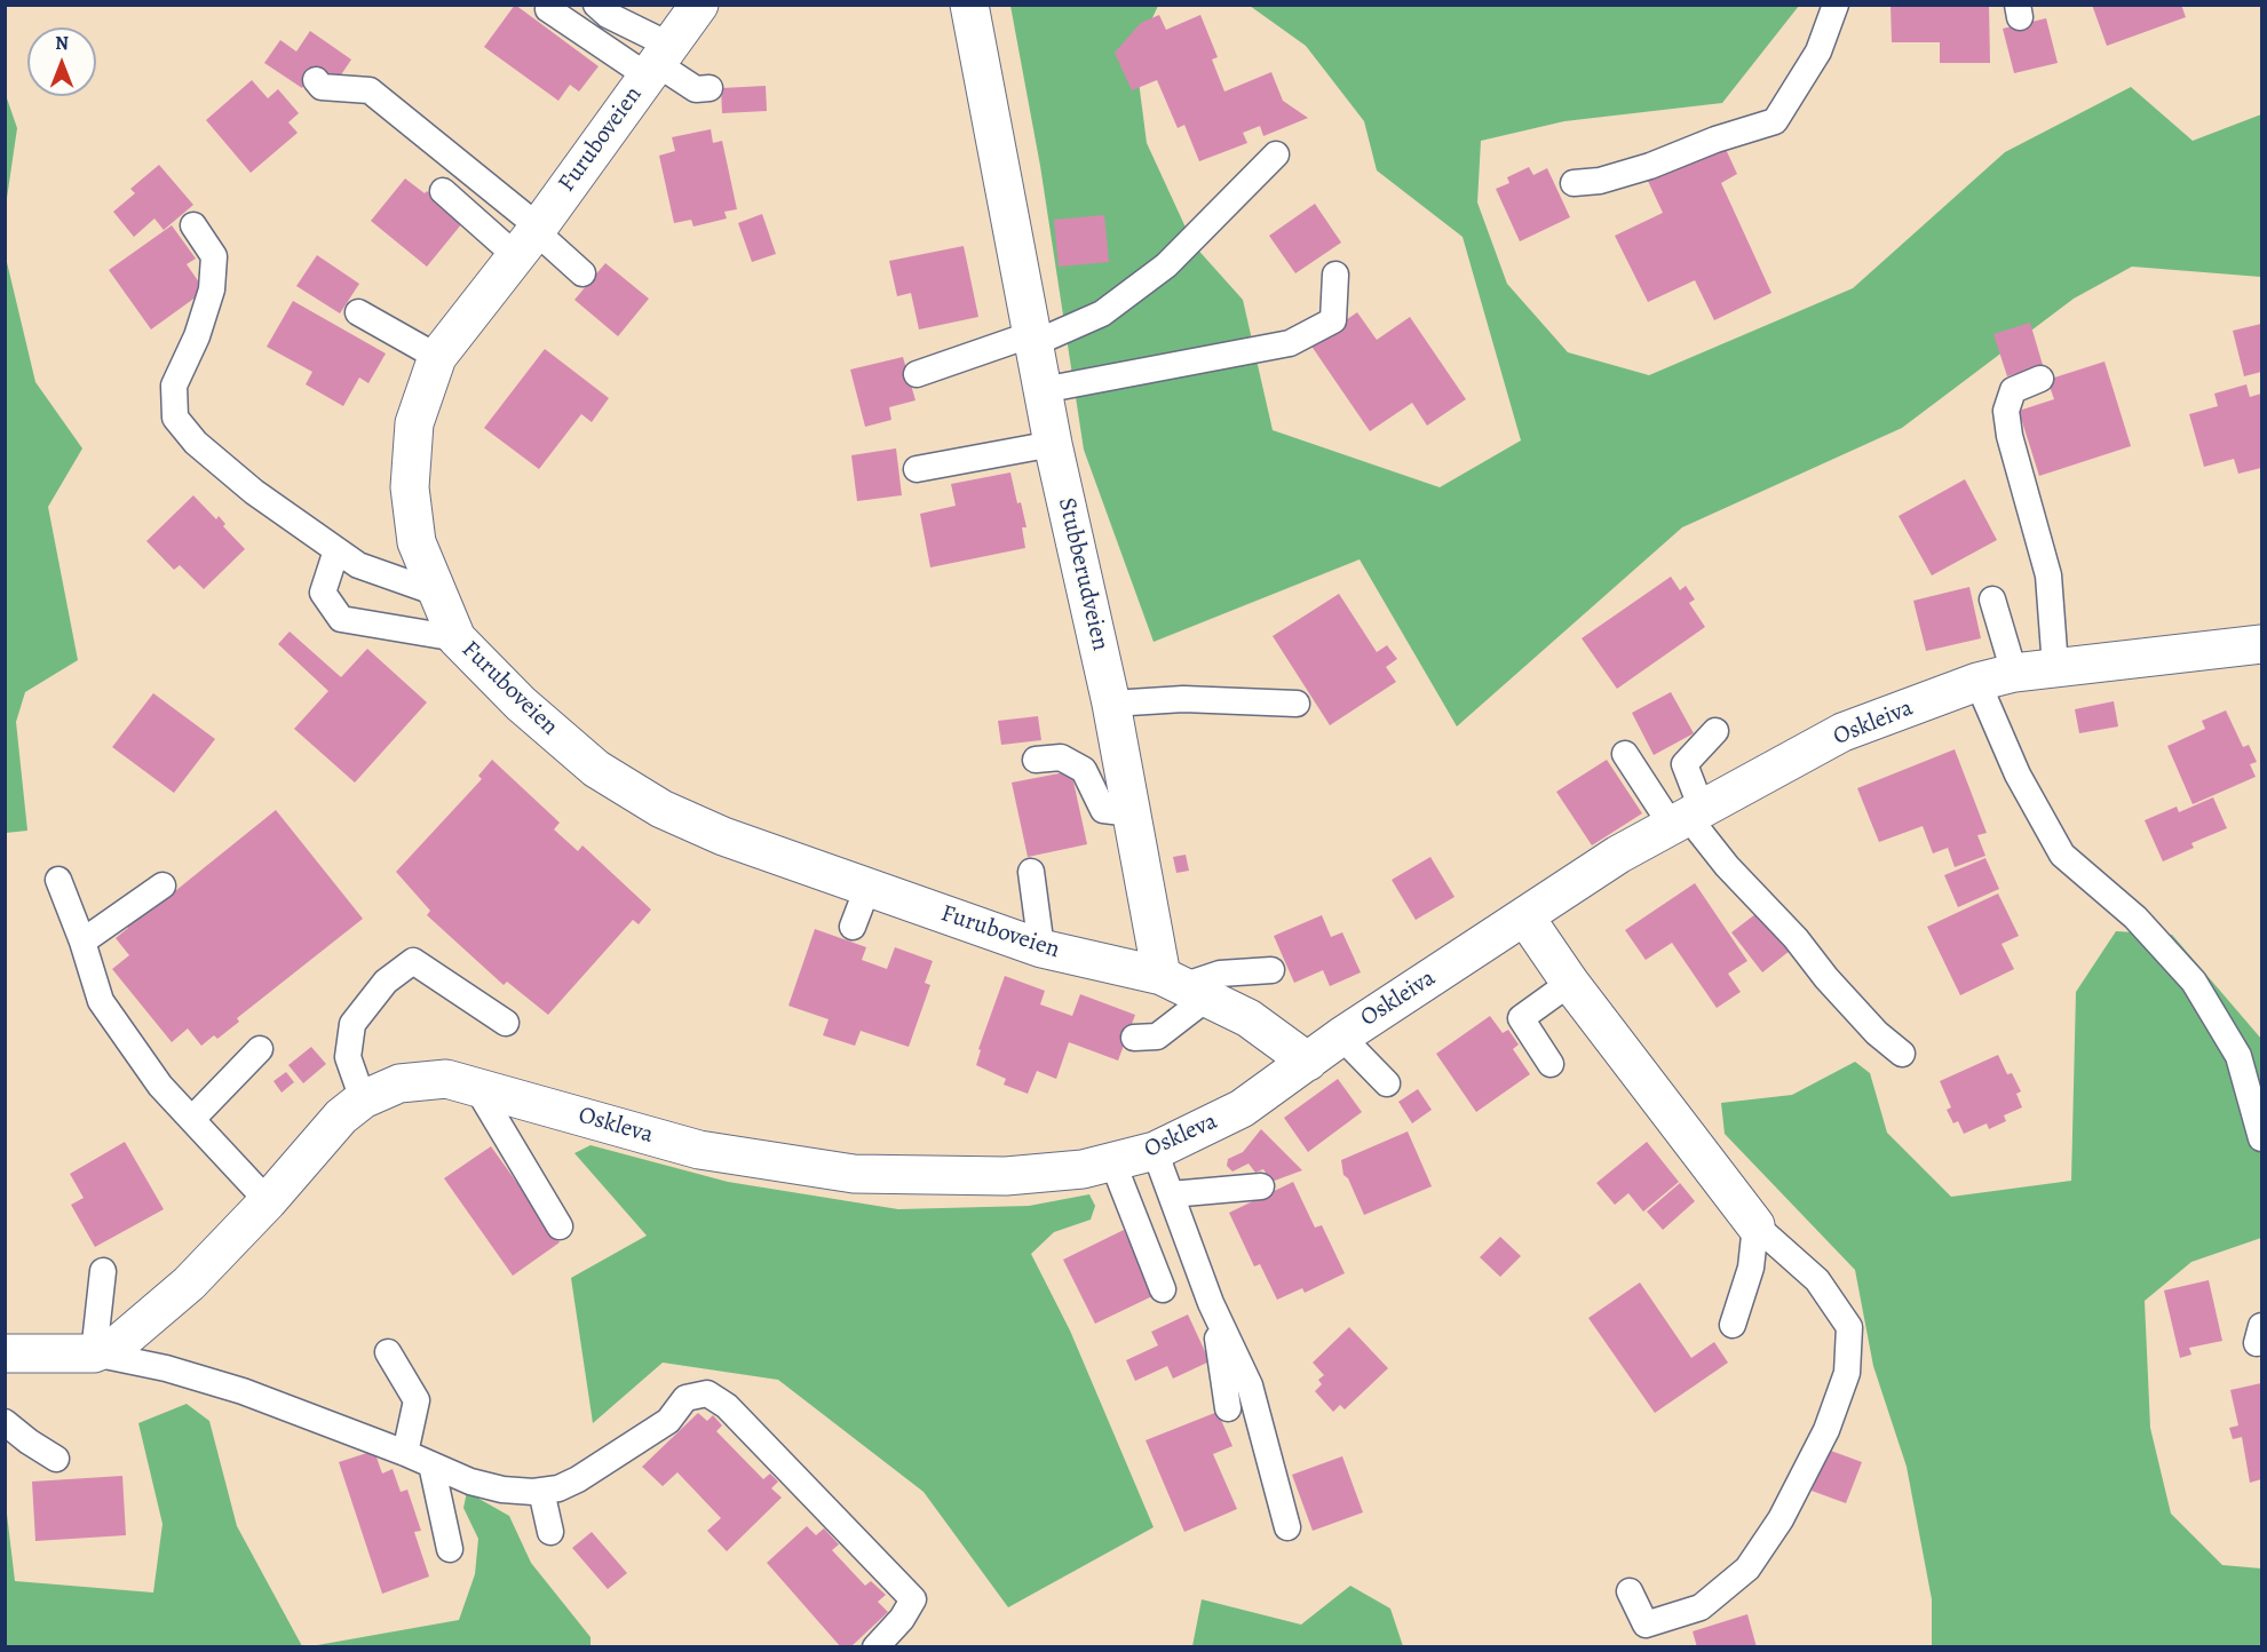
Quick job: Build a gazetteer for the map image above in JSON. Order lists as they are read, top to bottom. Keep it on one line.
{"streets":{"street":["Furuboveien","Stubberudveien","Oskleiva","Oskleva"]},"crossings":[["Furuboveien","Stubberudveien"],["Oskleiva","Oskleva"]],"north":"top"}
